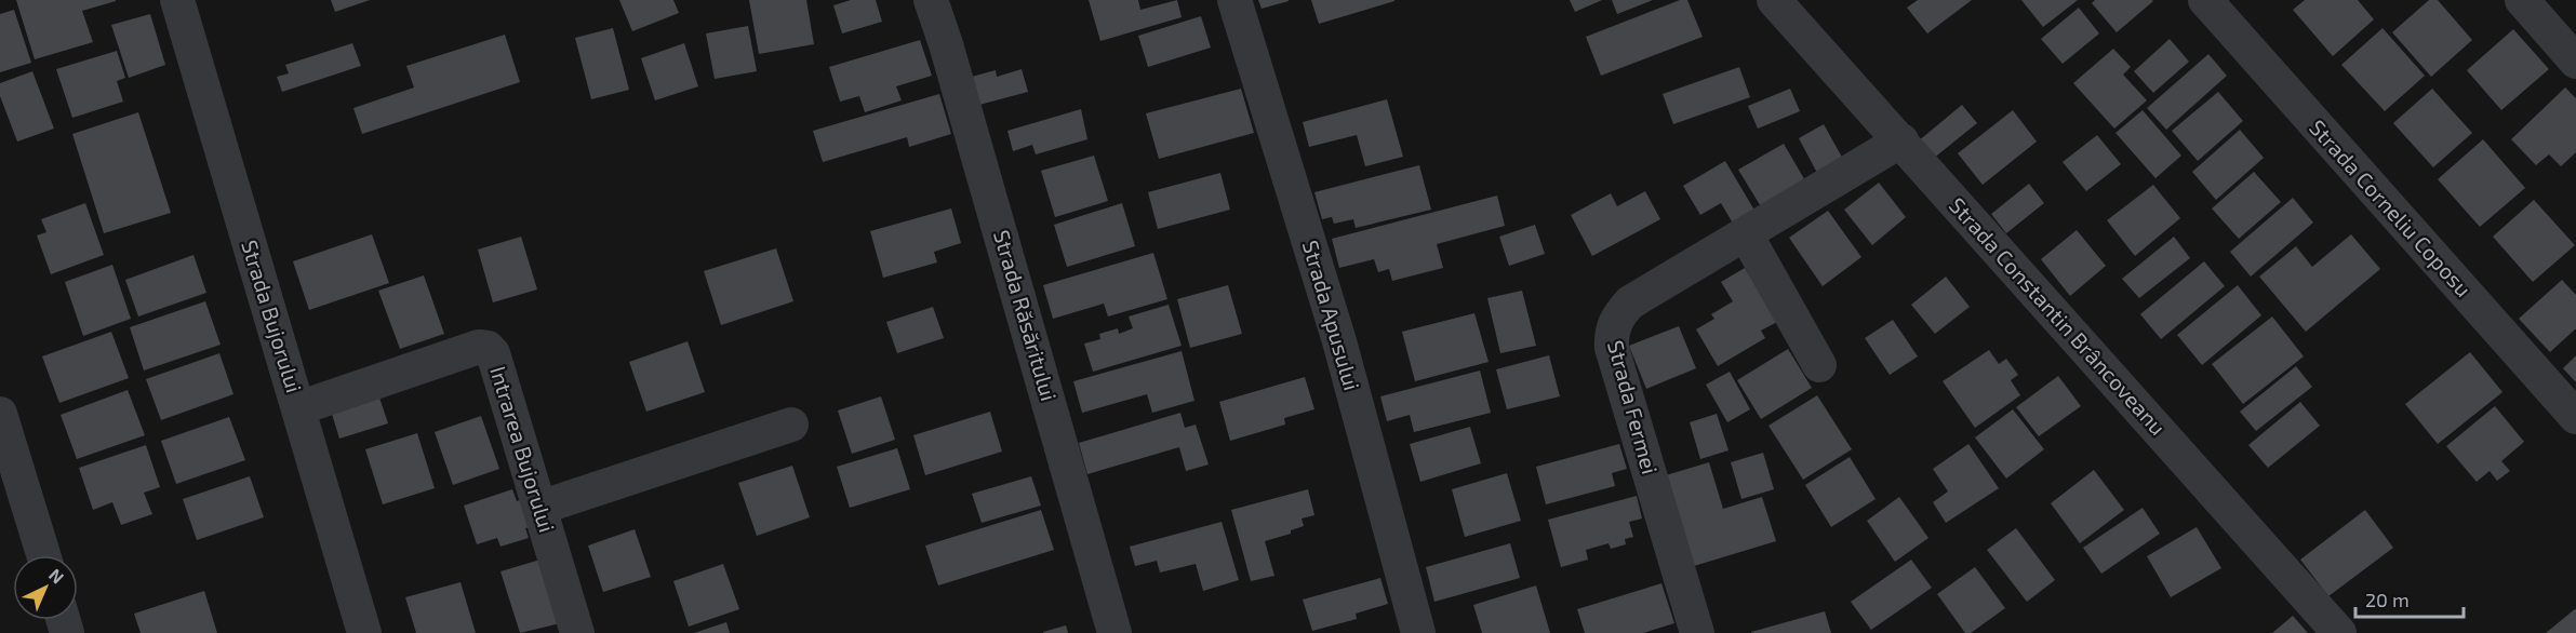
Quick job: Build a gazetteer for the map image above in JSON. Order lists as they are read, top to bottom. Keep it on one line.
{"streets":{"street":["Strada Corneliu Coposu","Strada Răsăritului","Strada Apusului","Strada Bujorului","Strada Constantin Brâncoveanu","Strada Fermei","Intrarea Bujorului"]},"crossings":[["Strada Bujorului","Intrarea Bujorului"],["Strada Constantin Brâncoveanu","Strada Fermei"]],"scale_bar":"20 m","north":"top right"}
